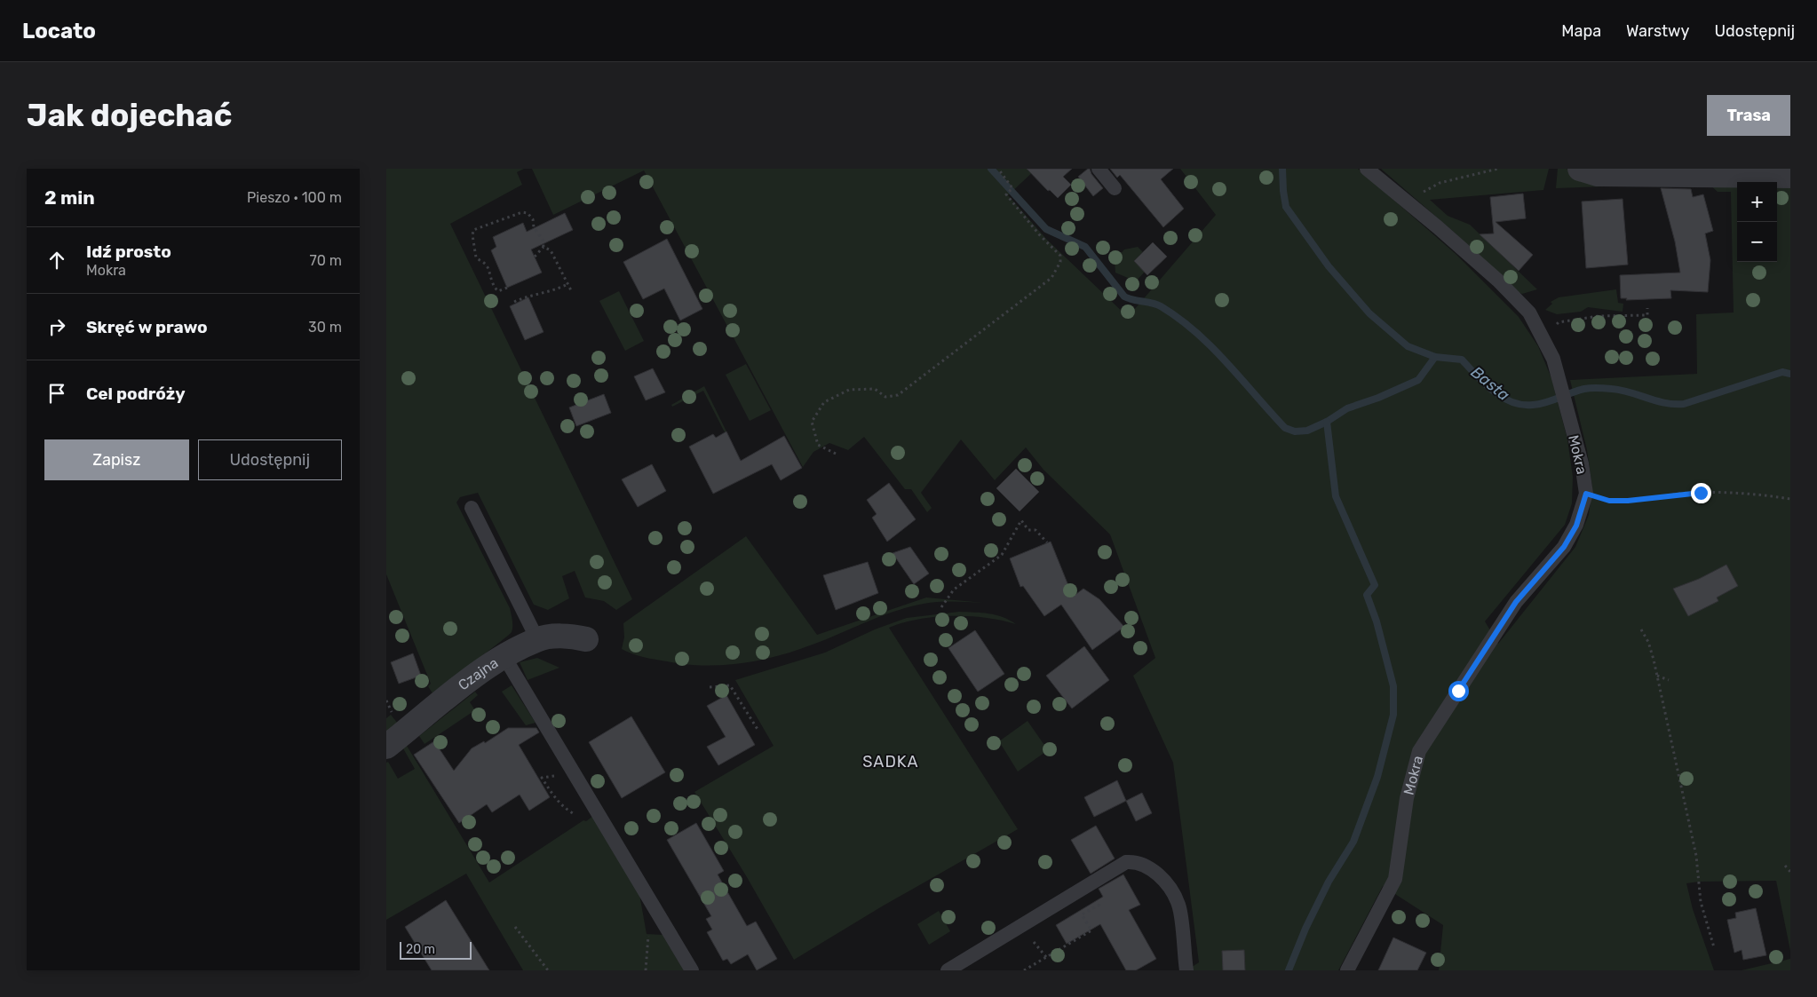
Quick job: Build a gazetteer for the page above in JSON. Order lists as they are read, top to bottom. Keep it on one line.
{"streets":{"street":["Czajna"],"lane":["Mokra"]},"districts":["SADKA"],"water":["Basta"],"scale_bar":"20 m","page":{"header":"Locato","nav":["Mapa","Warstwy","Udostępnij"],"buttons":["Trasa",["Zapisz","Udostępnij"]],"title":"Jak dojechać","heading":["2 min","Pieszo · 100 m"],"map_buttons":["+","−"],"list":[["Idź prosto","Mokra","70 m"],["Skręć w prawo","30 m"],"Cel podróży"],"scale":"20 m"}}
